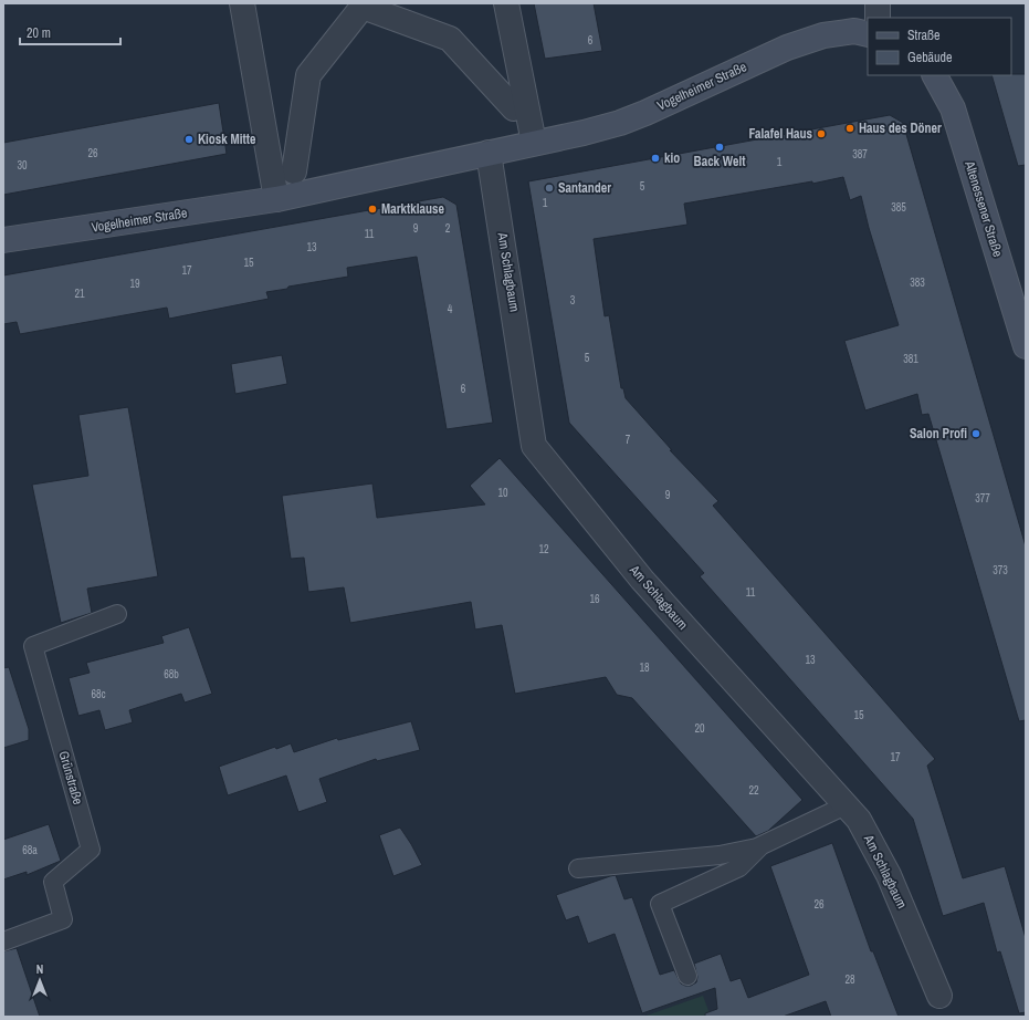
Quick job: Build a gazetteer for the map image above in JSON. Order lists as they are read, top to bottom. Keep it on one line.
{"streets":{"main road":["Vogelheimer Straße","Altenessener Straße"],"street":["Am Schlagbaum"],"lane":["Grünstraße"]},"crossings":[["Vogelheimer Straße","Am Schlagbaum"]],"places":["Haus des Döner","Falafel Haus","Kiosk Mitte","Back Welt","kio","Santander","Marktklause","Salon Profi"],"house_numbers":["6","26","387","1","30","5","1","385","9","2","11","13","15","17","383","19","21","3","4","5","381","6","7","10","9","377","12","373","11","16","13","18","68b","68c","15","20","17","22","68a","26","28"],"legend":["Straße","Gebäude"],"scale_bar":"20 m","north":"top"}
